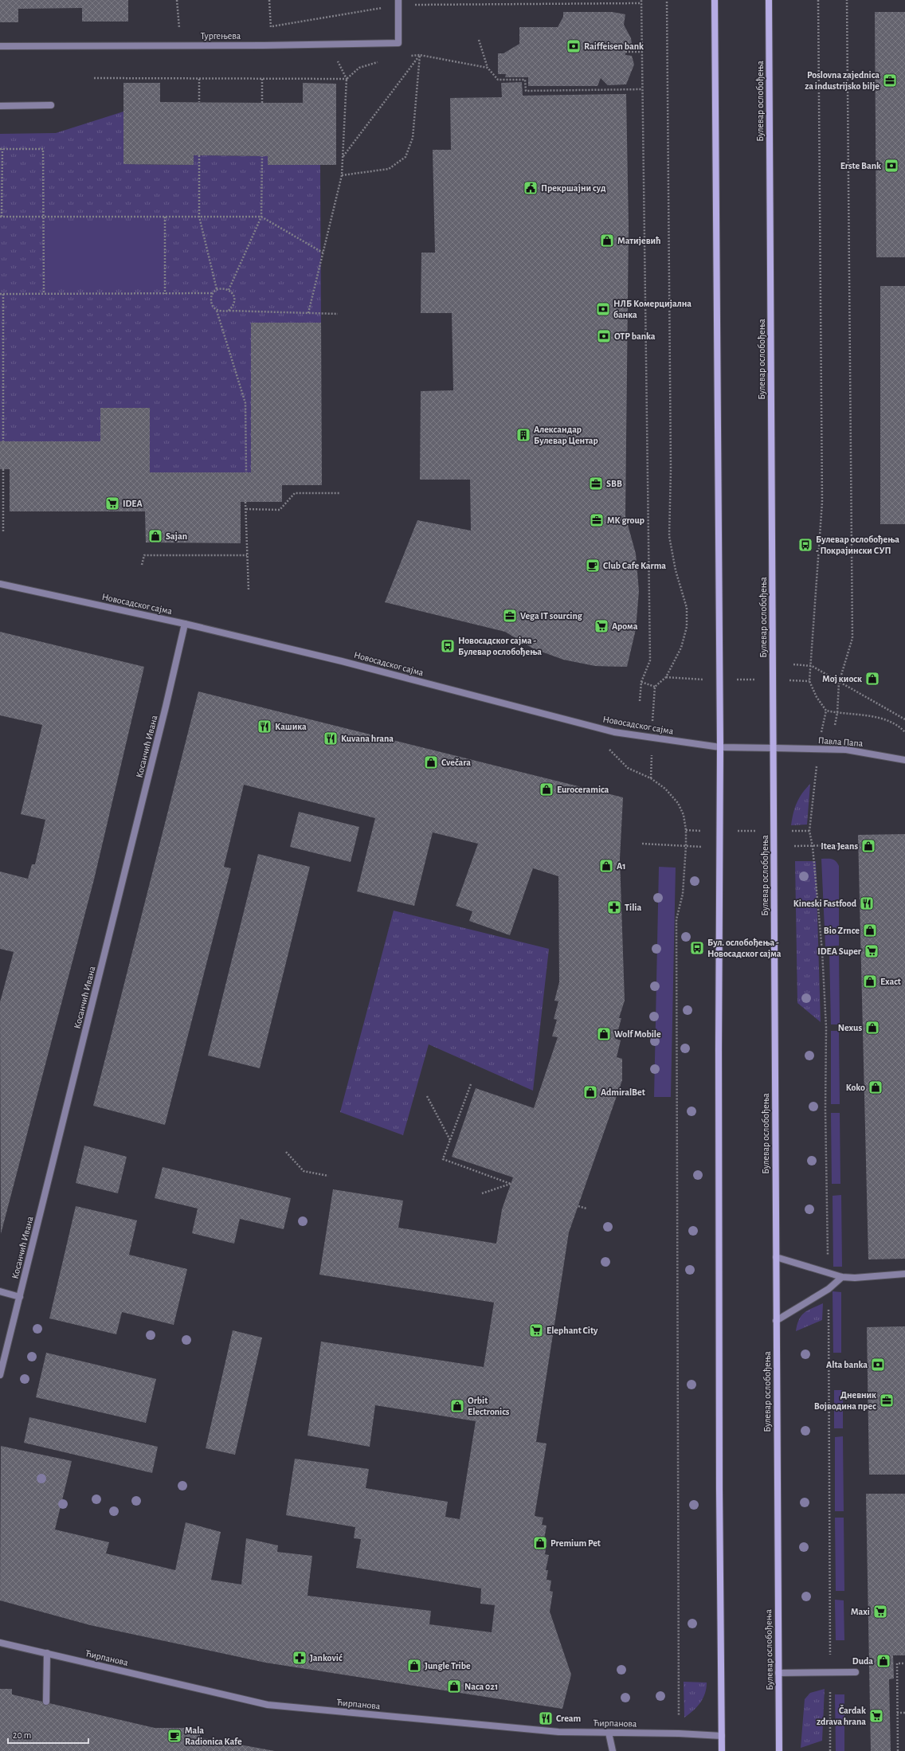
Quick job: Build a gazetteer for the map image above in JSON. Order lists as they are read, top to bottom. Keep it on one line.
{"streets":{"main road":["Булевар ослобођења"],"street":["Тургењева","Новосадског сајма","Павла Папа","Косанчић Ивана","Ћирпанова"]},"crossings":[["Булевар ослобођења","Новосадског сајма"],["Булевар ослобођења","Павла Папа"],["Новосадског сајма","Павла Папа"],["Новосадског сајма","Косанчић Ивана"]],"places":{"bank":["Raiffeisen bank","Erste Bank","НЛБ Комерцијална банка","OTP banka","Alta banka"],"office":["Poslovna zajednica za industrijsko bilje","SBB","MK group","Vega IT sourcing","Дневник Војводина прес"],"public building":["Прекршајни суд"],"shop":["Матијевић","Sajan","Мој киоск","Cvečara","Euroceramica","Itea Jeans","A1","Bio Zrnce","Exact","Nexus","Wolf Mobile","Koko","AdmiralBet","Orbit Electronics","Premium Pet","Duda","Jungle Tribe","Naca 021"],"building":["Александар Булевар Центар"],"supermarket":["IDEA","Арома","IDEA Super","Elephant City","Maxi","Čardak zdrava hrana"],"bus stop":["Булевар ослобођења - Покрајински СУП","Новосадског сајма - Булевар ослобођења","Бул. ослобођења - Новосадског сајма"],"cafe":["Club Cafe Karma","Mala Radionica Kafe"],"restaurant":["Кашика","Kuvana hrana","Kineski Fastfood","Cream"],"pharmacy":["Tilia","Janković"]},"scale_bar":"20 m"}
